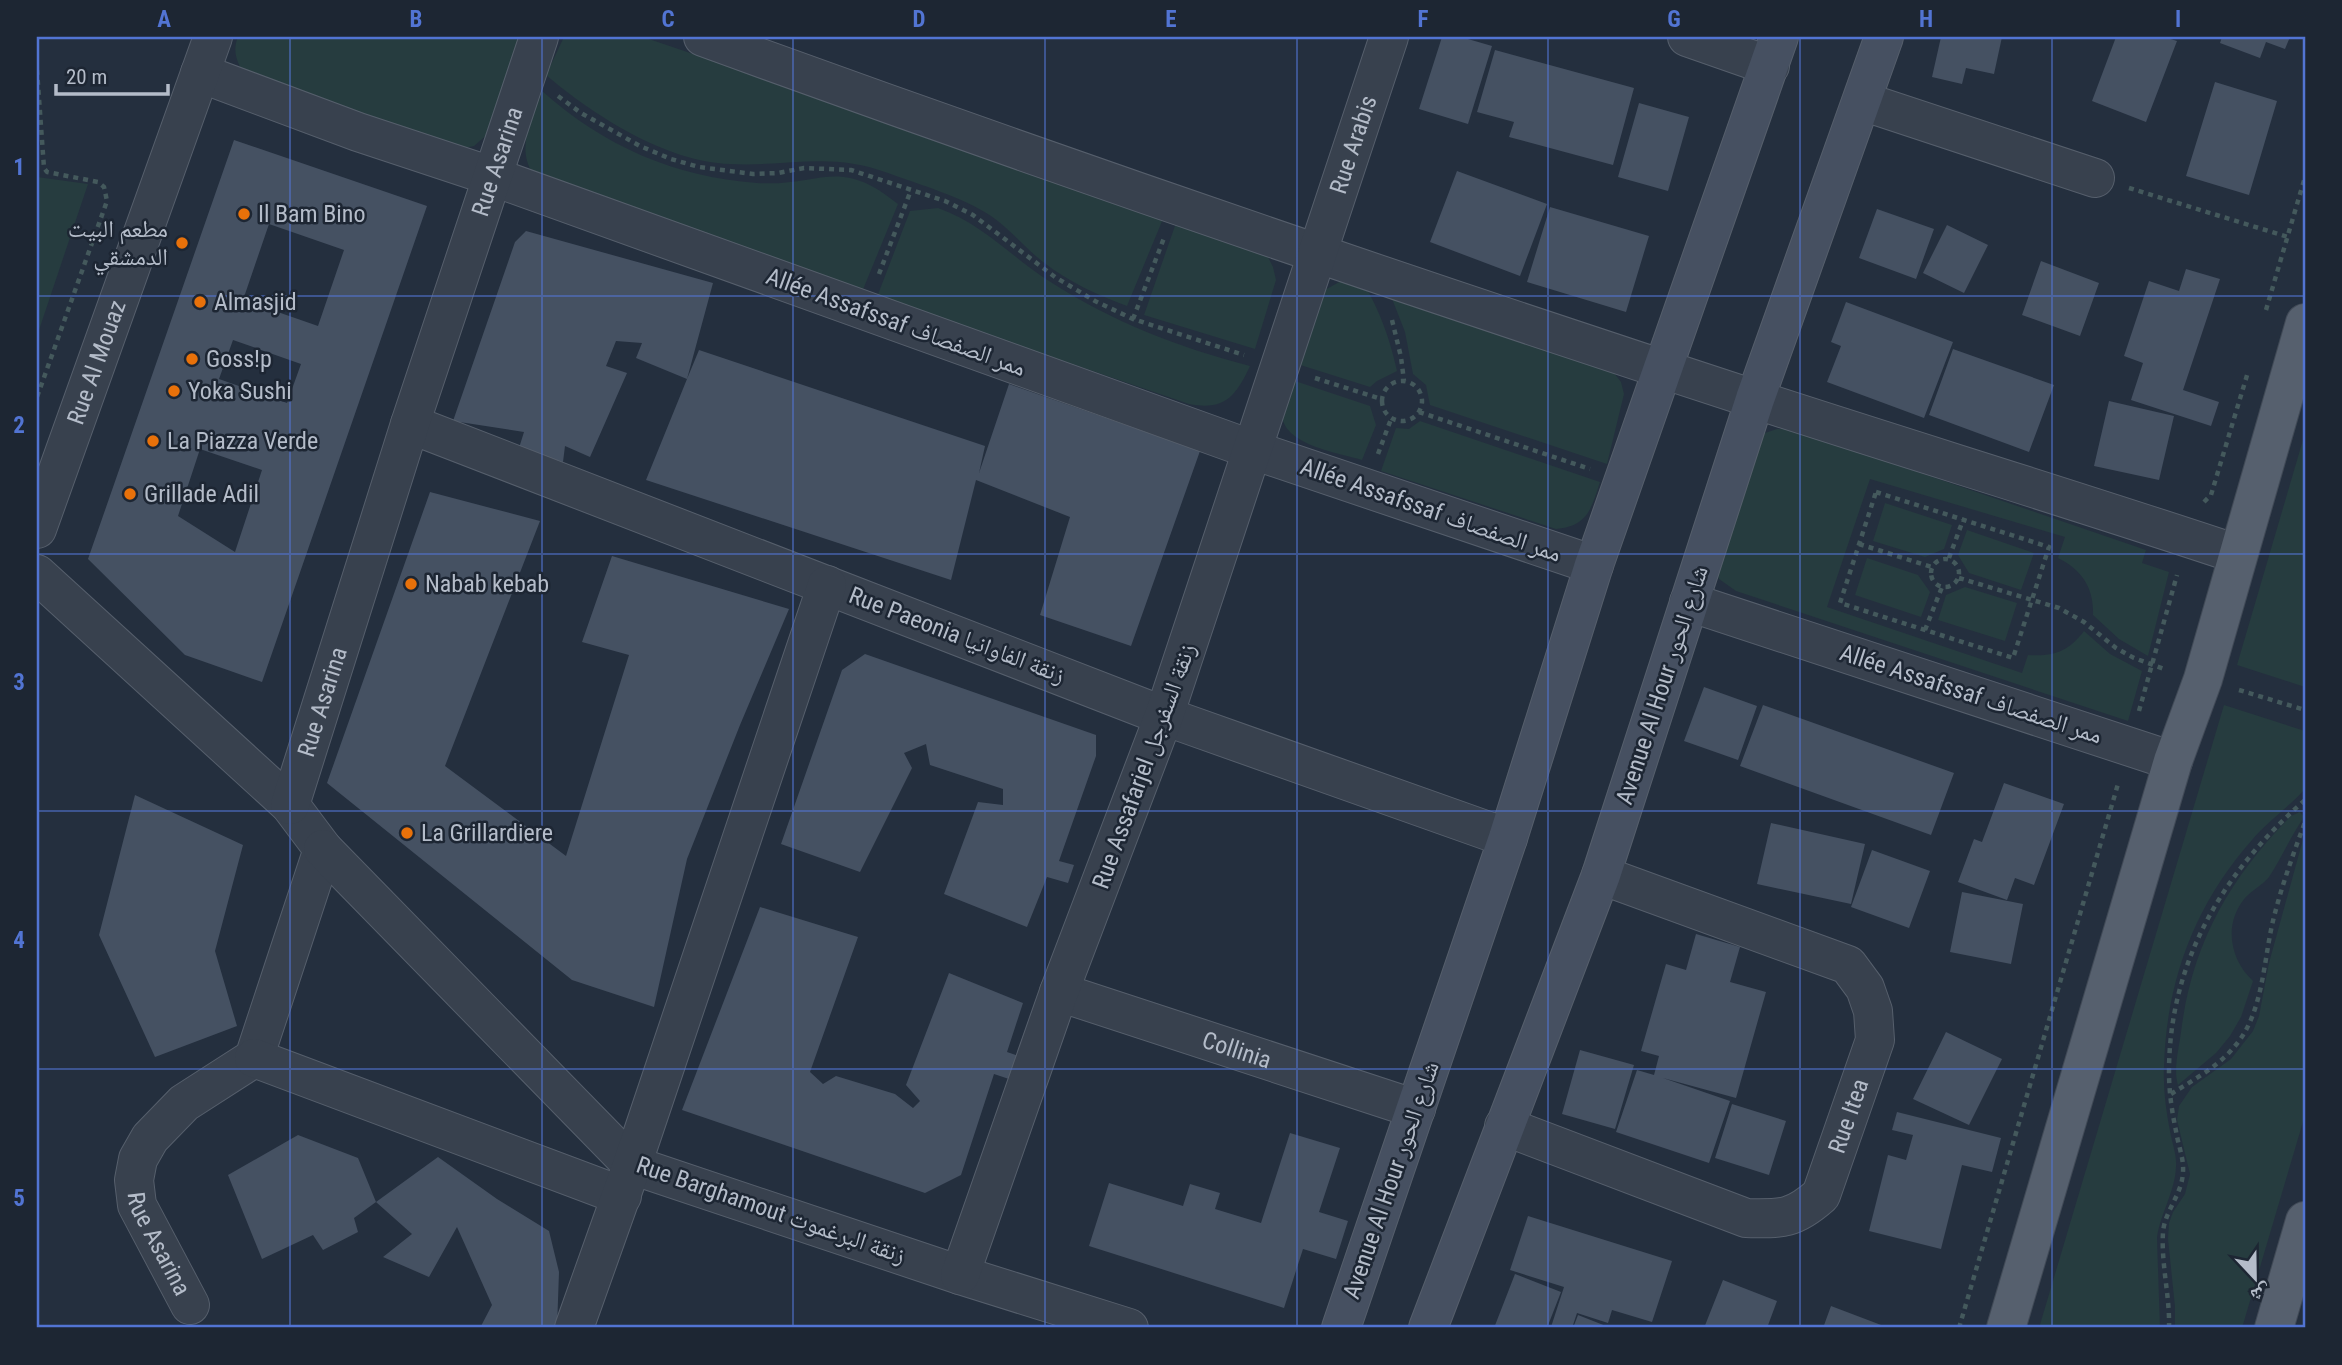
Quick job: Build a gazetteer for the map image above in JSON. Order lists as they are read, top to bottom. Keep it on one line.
{"streets":{"street":["Rue Arabis","Rue Asarina","Allée Assafssaf ممر الصفصاف","Rue Al Mouaz","Rue Paeonia زنقة الفاوانيا","Avenue Al Hour شارع الحور","Rue Assafarjel زنقة السفرجل","Collinia","Rue Itea","Rue Barghamout زنقة البرغموت"]},"crossings":[["Rue Arabis","Rue Assafarjel زنقة السفرجل"],["Rue Asarina","Allée Assafssaf ممر الصفصاف"],["Rue Asarina","Rue Paeonia زنقة الفاوانيا"],["Allée Assafssaf ممر الصفصاف","Rue Al Mouaz"],["Allée Assafssaf ممر الصفصاف","Avenue Al Hour شارع الحور"],["Allée Assafssaf ممر الصفصاف","Rue Assafarjel زنقة السفرجل"],["Rue Paeonia زنقة الفاوانيا","Avenue Al Hour شارع الحور"],["Rue Paeonia زنقة الفاوانيا","Rue Assafarjel زنقة السفرجل"],["Avenue Al Hour شارع الحور","Collinia"],["Avenue Al Hour شارع الحور","Rue Itea"],["Rue Assafarjel زنقة السفرجل","Collinia"],["Rue Assafarjel زنقة السفرجل","Rue Barghamout زنقة البرغموت"]],"places":["Il Bam Bino","مطعم البيت الدمشقي","Almasjid","Goss!p","Yoka Sushi","La Piazza Verde","Grillade Adil","Nabab kebab","La Grillardiere"],"scale_bar":"20 m","north":"bottom","grid":{"columns":["A","B","C","D","E","F","G","H","I"],"rows":["1","2","3","4","5"]}}
